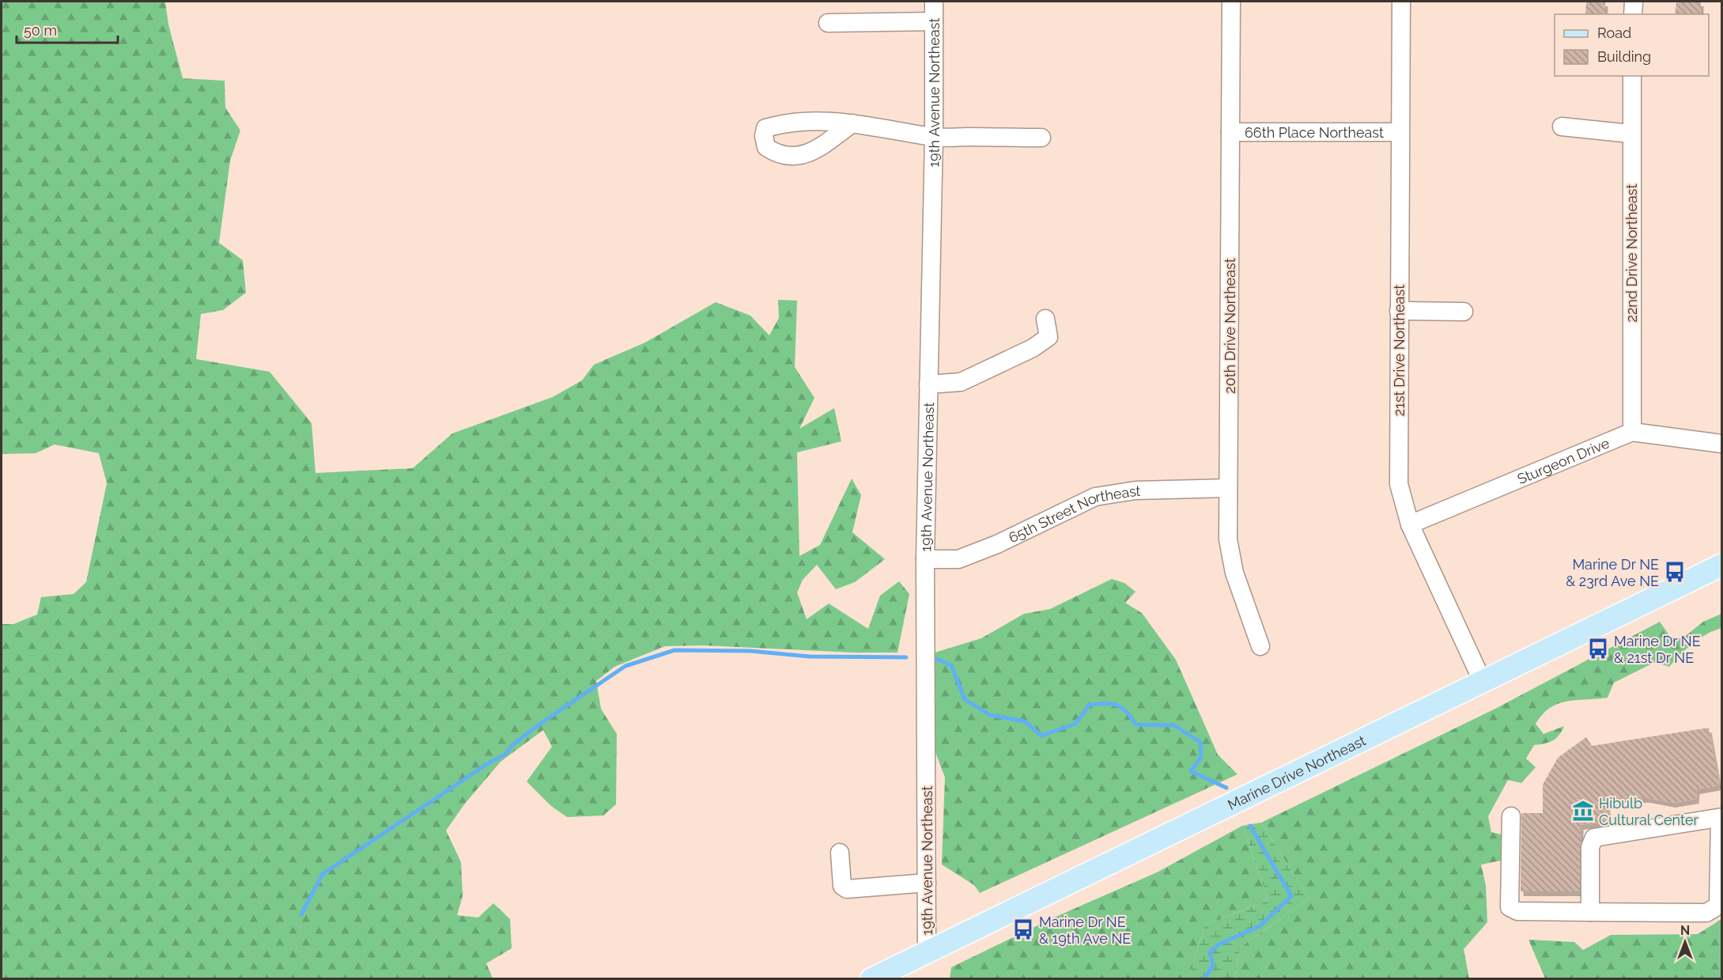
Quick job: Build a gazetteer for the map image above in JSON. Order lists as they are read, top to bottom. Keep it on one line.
{"streets":{"main road":["Marine Drive Northeast"],"street":["19th Avenue Northeast","66th Place Northeast","22nd Drive Northeast","20th Drive Northeast","21st Drive Northeast","Sturgeon Drive","65th Street Northeast"]},"crossings":[["19th Avenue Northeast","65th Street Northeast"],["19th Avenue Northeast","Marine Drive Northeast"],["66th Place Northeast","20th Drive Northeast"],["66th Place Northeast","21st Drive Northeast"],["22nd Drive Northeast","Sturgeon Drive"],["20th Drive Northeast","65th Street Northeast"],["21st Drive Northeast","Sturgeon Drive"],["21st Drive Northeast","Marine Drive Northeast"]],"places":{"bus stop":["Marine Dr NE & 23rd Ave NE","Marine Dr NE & 21st Dr NE","Marine Dr NE & 19th Ave NE"],"museum":["Hibulb Cultural Center"]},"legend":["Road","Building"],"scale_bar":"50 m","north":"top"}
